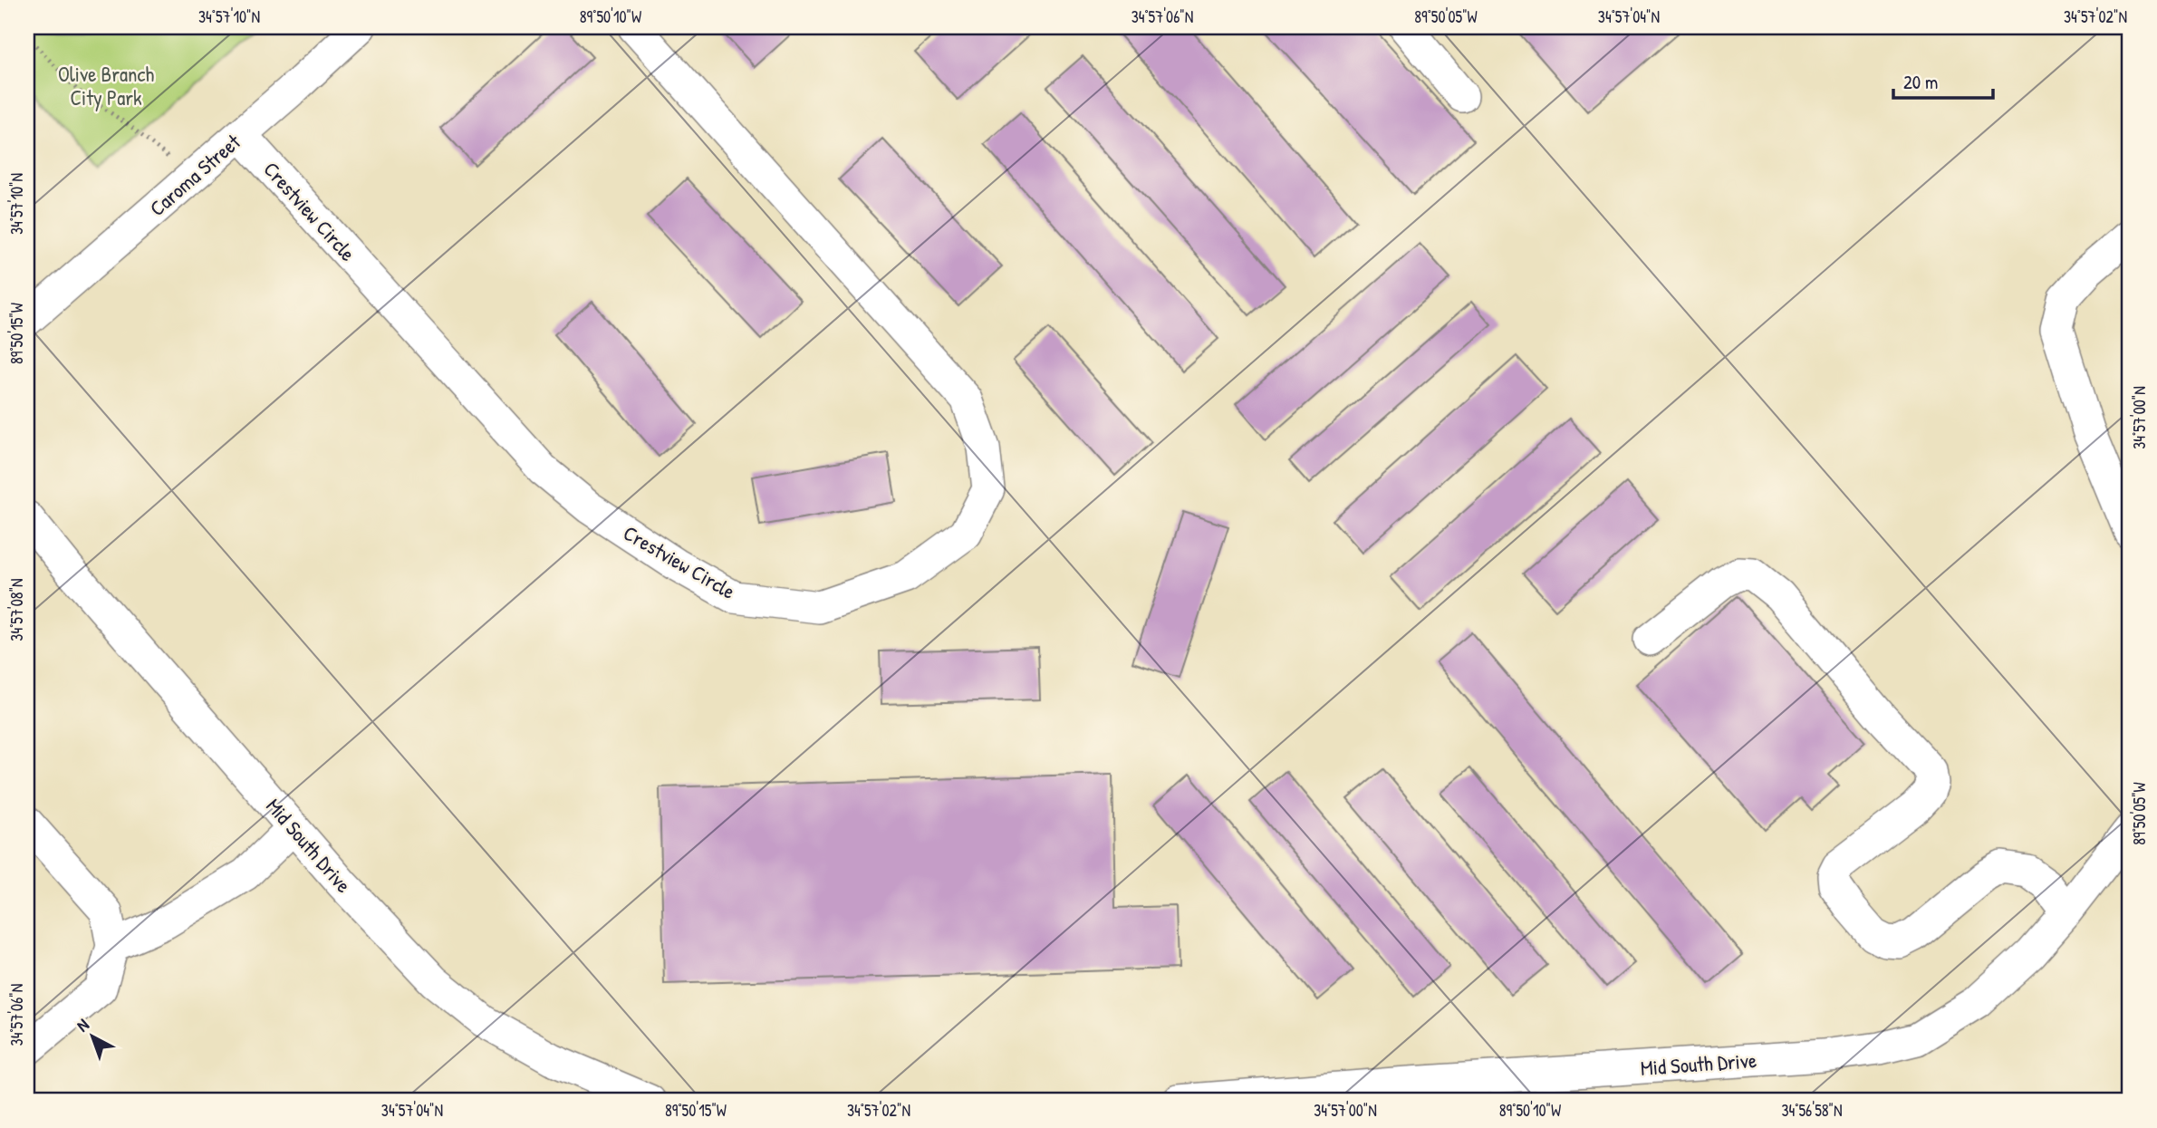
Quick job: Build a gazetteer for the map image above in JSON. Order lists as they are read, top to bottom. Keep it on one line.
{"streets":{"street":["Caroma Street","Crestview Circle","Mid South Drive"]},"crossings":[["Caroma Street","Crestview Circle"]],"parks":["Olive Branch City Park"],"scale_bar":"20 m","north":"top left","coordinates":["34°57'10\"N","89°50'10\"W","34°57'06\"N","89°50'05\"W","34°57'04\"N","34°57'02\"N","89°50'15\"W","34°57'00\"N","34°57'08\"N","34°56'58\"N"]}
